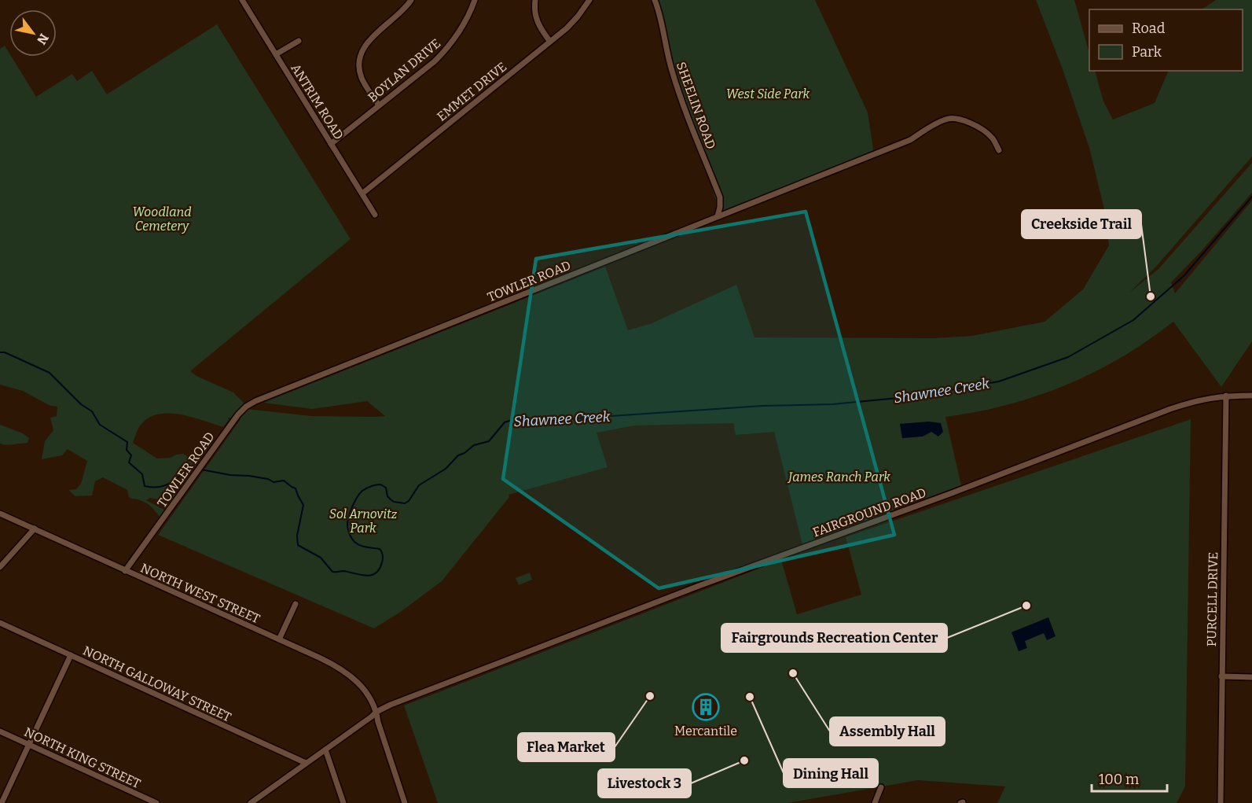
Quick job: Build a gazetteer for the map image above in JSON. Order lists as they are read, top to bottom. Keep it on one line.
{"streets":{"street":["BOYLAN DRIVE","EMMET DRIVE","ANTRIM ROAD","SHEELIN ROAD","TOWLER ROAD","FAIRGROUND ROAD","NORTH WEST STREET","PURCELL DRIVE","NORTH GALLOWAY STREET","NORTH KING STREET"]},"crossings":[["BOYLAN DRIVE","ANTRIM ROAD"],["EMMET DRIVE","ANTRIM ROAD"],["SHEELIN ROAD","TOWLER ROAD"],["TOWLER ROAD","NORTH WEST STREET"],["FAIRGROUND ROAD","NORTH WEST STREET"],["FAIRGROUND ROAD","PURCELL DRIVE"],["FAIRGROUND ROAD","NORTH GALLOWAY STREET"]],"water":["Shawnee Creek"],"parks":["West Side Park","Woodland Cemetery","James Ranch Park","Sol Arnovitz Park"],"places":{"other":["Creekside Trail","Fairgrounds Recreation Center","Assembly Hall","Flea Market","Dining Hall","Livestock 3"],"building":["Mercantile"]},"legend":["Road","Park"],"scale_bar":"100 m","north":"bottom right"}
